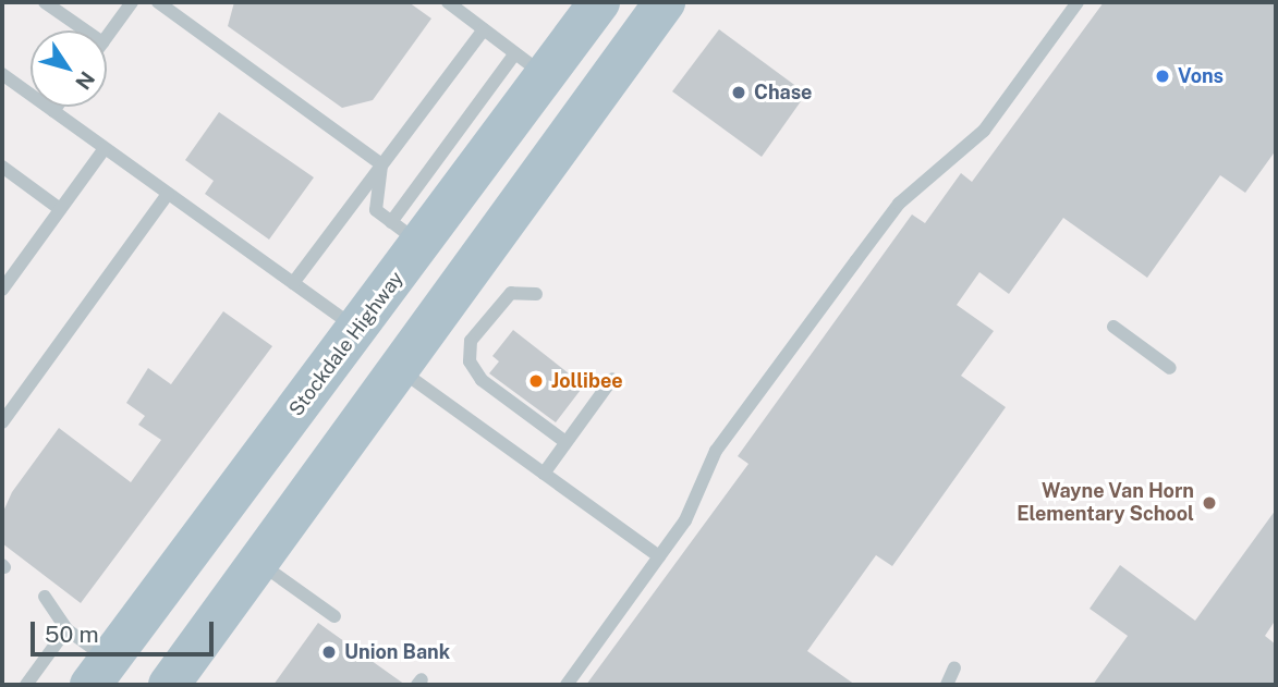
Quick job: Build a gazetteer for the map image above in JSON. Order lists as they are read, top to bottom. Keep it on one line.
{"streets":{"main road":["Stockdale Highway"]},"places":["Vons","Chase","Jollibee","Wayne Van Horn Elementary School","Union Bank"],"scale_bar":"50 m","north":"bottom right"}
